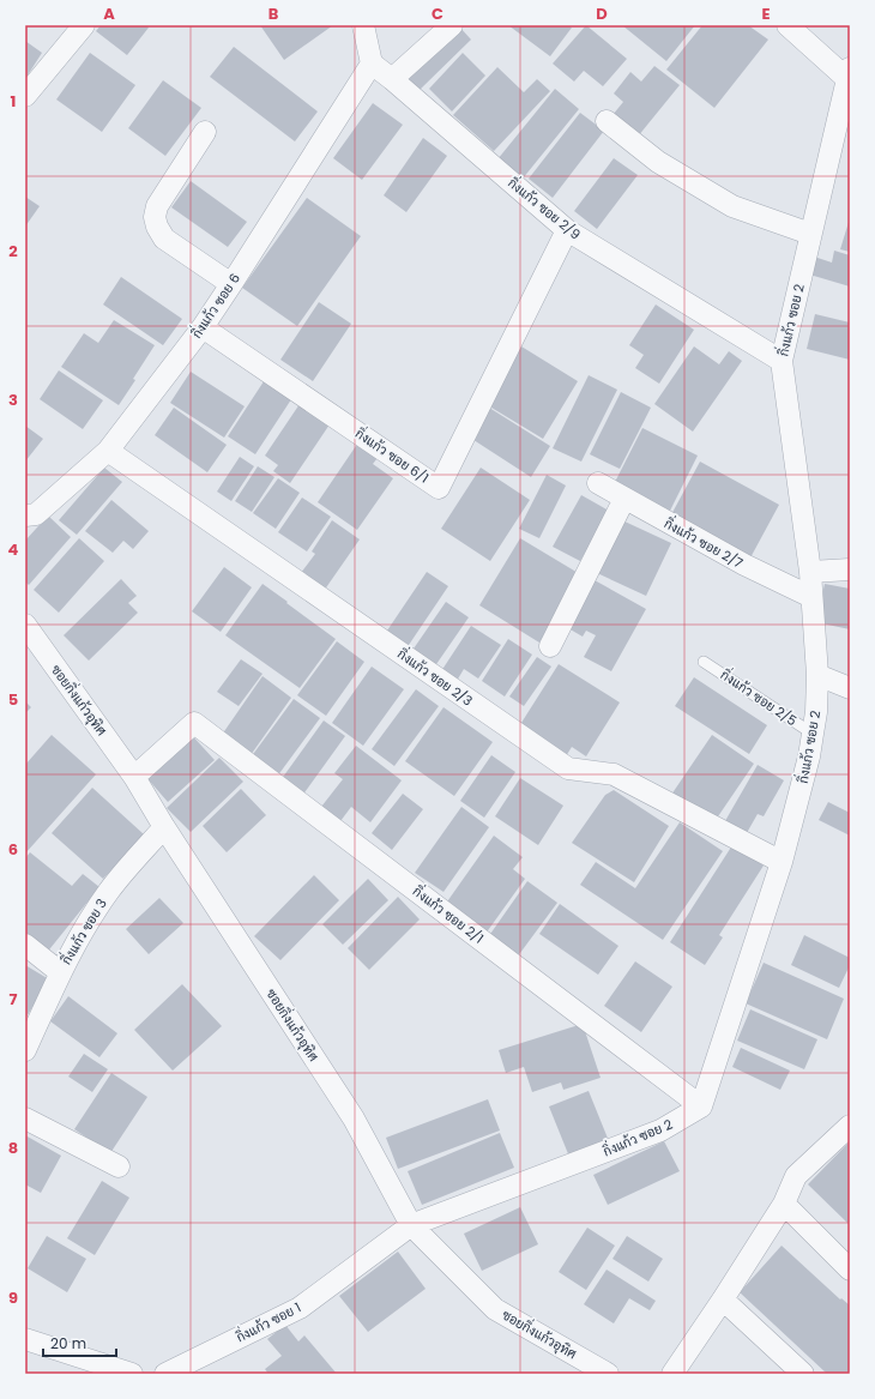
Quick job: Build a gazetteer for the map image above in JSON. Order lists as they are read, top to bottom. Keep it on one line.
{"streets":{"street":["กิ่งแก้ว ซอย 2/9","กิ่งแก้ว ซอย 6","กิ่งแก้ว ซอย 2","กิ่งแก้ว ซอย 6/1","กิ่งแก้ว ซอย 2/7","กิ่งแก้ว ซอย 2/3","ซอยกิ่งแก้วอุทิศ","กิ่งแก้ว ซอย 2/1","กิ่งแก้ว ซอย 3","กิ่งแก้ว ซอย 1"],"lane":["กิ่งแก้ว ซอย 2/5"]},"crossings":[["กิ่งแก้ว ซอย 2/9","กิ่งแก้ว ซอย 6"],["กิ่งแก้ว ซอย 2/9","กิ่งแก้ว ซอย 2"],["กิ่งแก้ว ซอย 2/9","กิ่งแก้ว ซอย 6/1"],["กิ่งแก้ว ซอย 6","กิ่งแก้ว ซอย 6/1"],["กิ่งแก้ว ซอย 6","กิ่งแก้ว ซอย 2/3"],["กิ่งแก้ว ซอย 2","กิ่งแก้ว ซอย 2/7"],["กิ่งแก้ว ซอย 2","กิ่งแก้ว ซอย 2/3"],["กิ่งแก้ว ซอย 2","กิ่งแก้ว ซอย 2/5"],["กิ่งแก้ว ซอย 2","ซอยกิ่งแก้วอุทิศ"],["กิ่งแก้ว ซอย 2","กิ่งแก้ว ซอย 2/1"],["กิ่งแก้ว ซอย 2","กิ่งแก้ว ซอย 1"],["ซอยกิ่งแก้วอุทิศ","กิ่งแก้ว ซอย 2/1"],["ซอยกิ่งแก้วอุทิศ","กิ่งแก้ว ซอย 3"],["ซอยกิ่งแก้วอุทิศ","กิ่งแก้ว ซอย 1"]],"scale_bar":"20 m","grid":{"columns":["A","B","C","D","E"],"rows":["1","2","3","4","5","6","7","8","9"]}}
